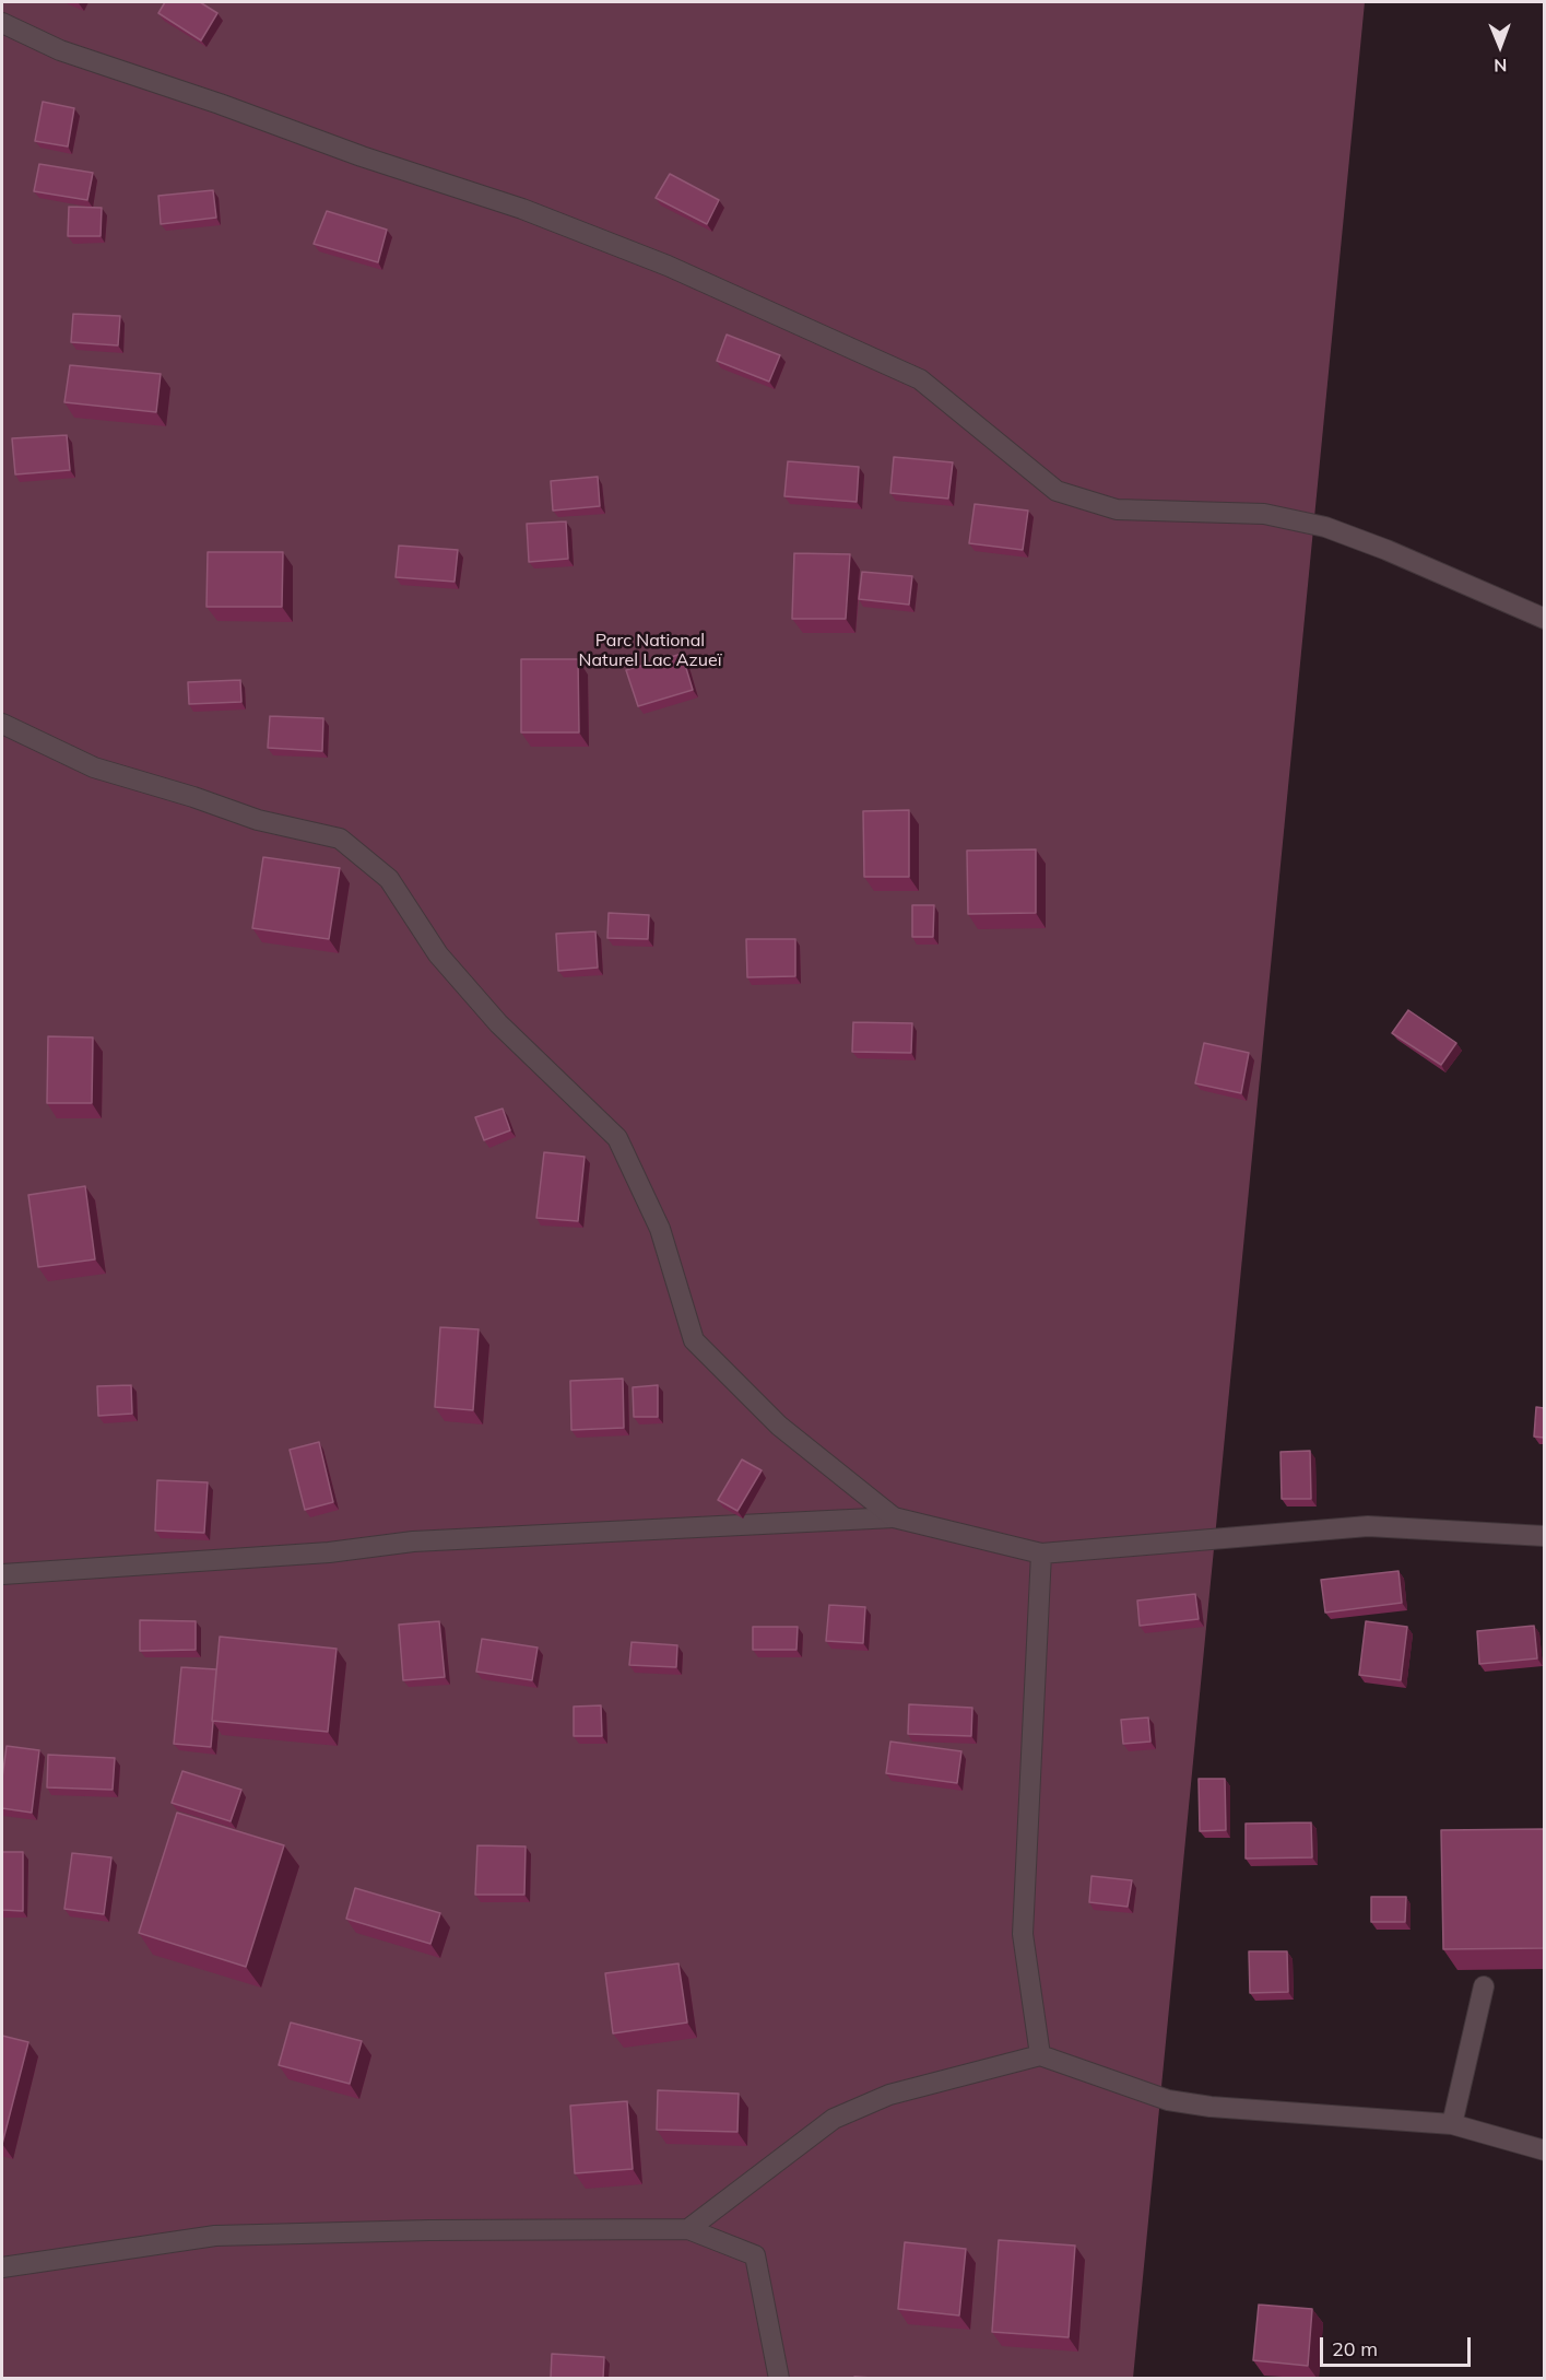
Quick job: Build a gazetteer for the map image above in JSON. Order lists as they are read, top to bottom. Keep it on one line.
{"parks":["Parc National Naturel Lac Azueï"],"scale_bar":"20 m","north":"bottom"}
